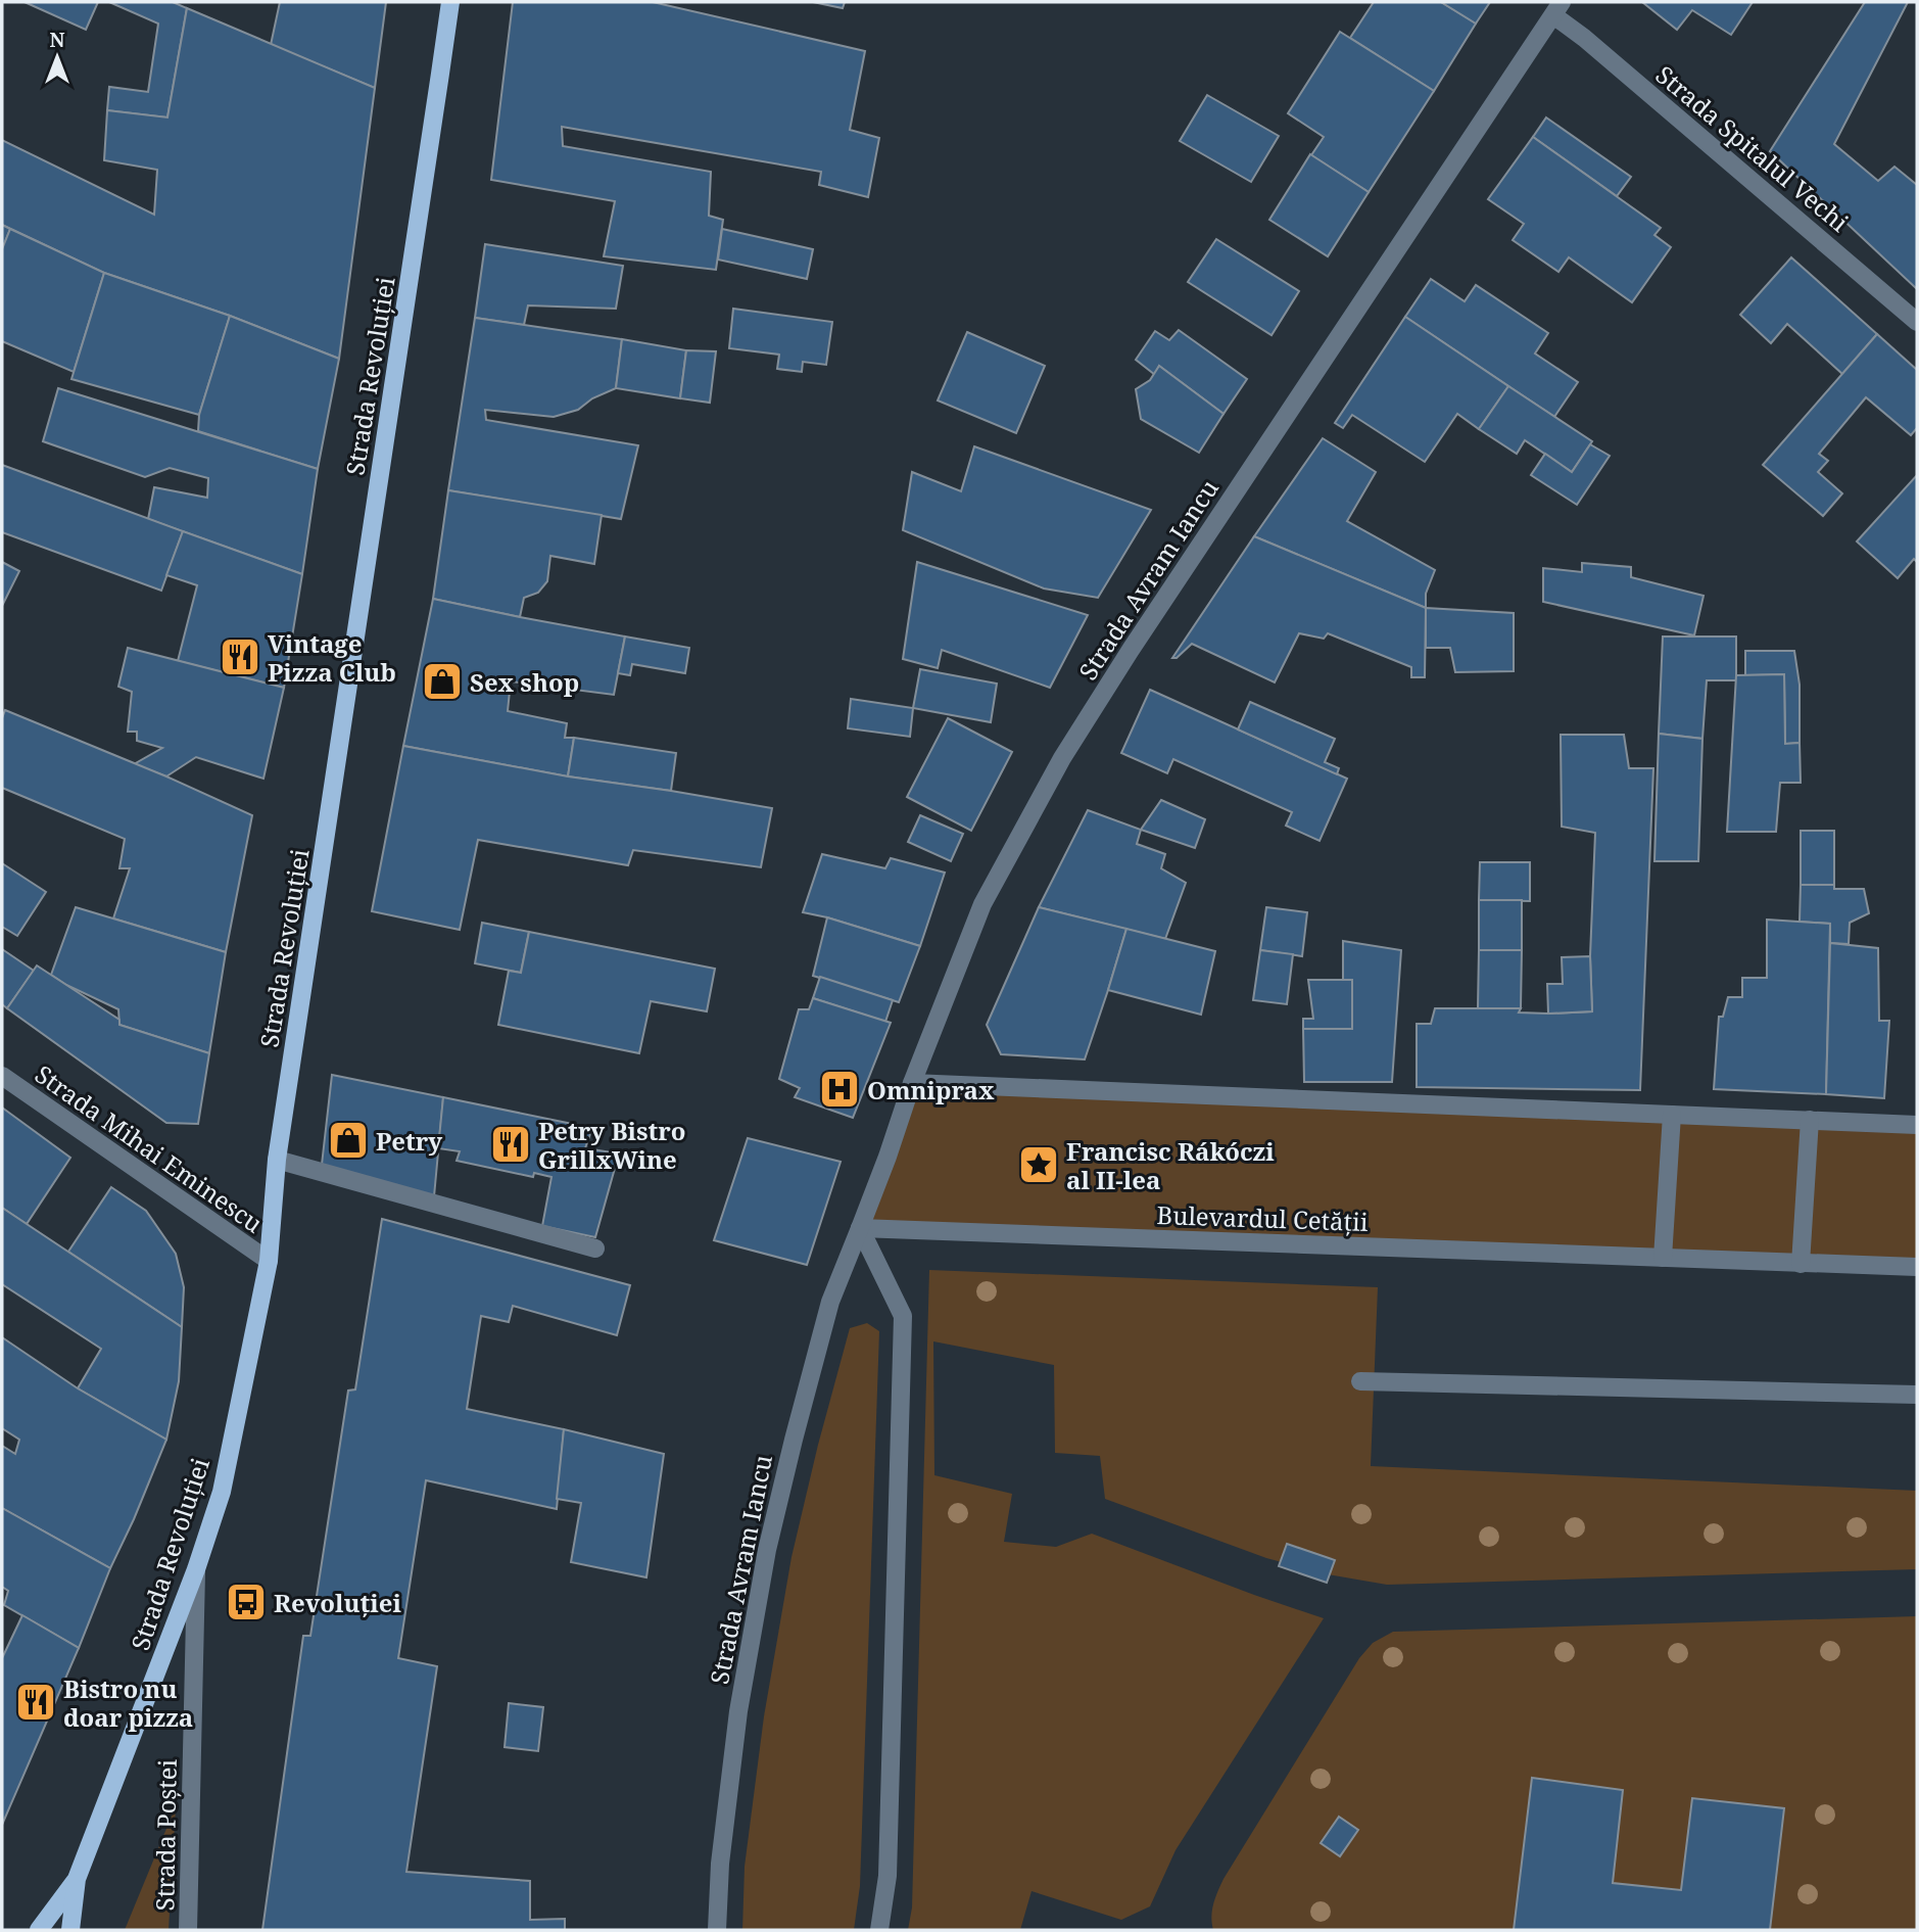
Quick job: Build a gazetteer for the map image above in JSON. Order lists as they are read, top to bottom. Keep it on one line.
{"streets":{"main road":["Strada Revoluției"],"street":["Strada Spitalul Vechi","Strada Avram Iancu","Strada Mihai Eminescu","Bulevardul Cetății","Strada Poștei"]},"crossings":[["Strada Spitalul Vechi","Strada Avram Iancu"],["Strada Revoluției","Strada Mihai Eminescu"],["Strada Revoluției","Strada Poștei"],["Strada Avram Iancu","Bulevardul Cetății"]],"places":{"restaurant":["Vintage Pizza Club","Petry Bistro GrillxWine","Bistro nu doar pizza"],"shop":["Sex shop","Petry"],"hospital":["Omniprax"],"place":["Francisc Rákóczi al II-lea"],"bus stop":["Revoluției"]},"north":"top"}
